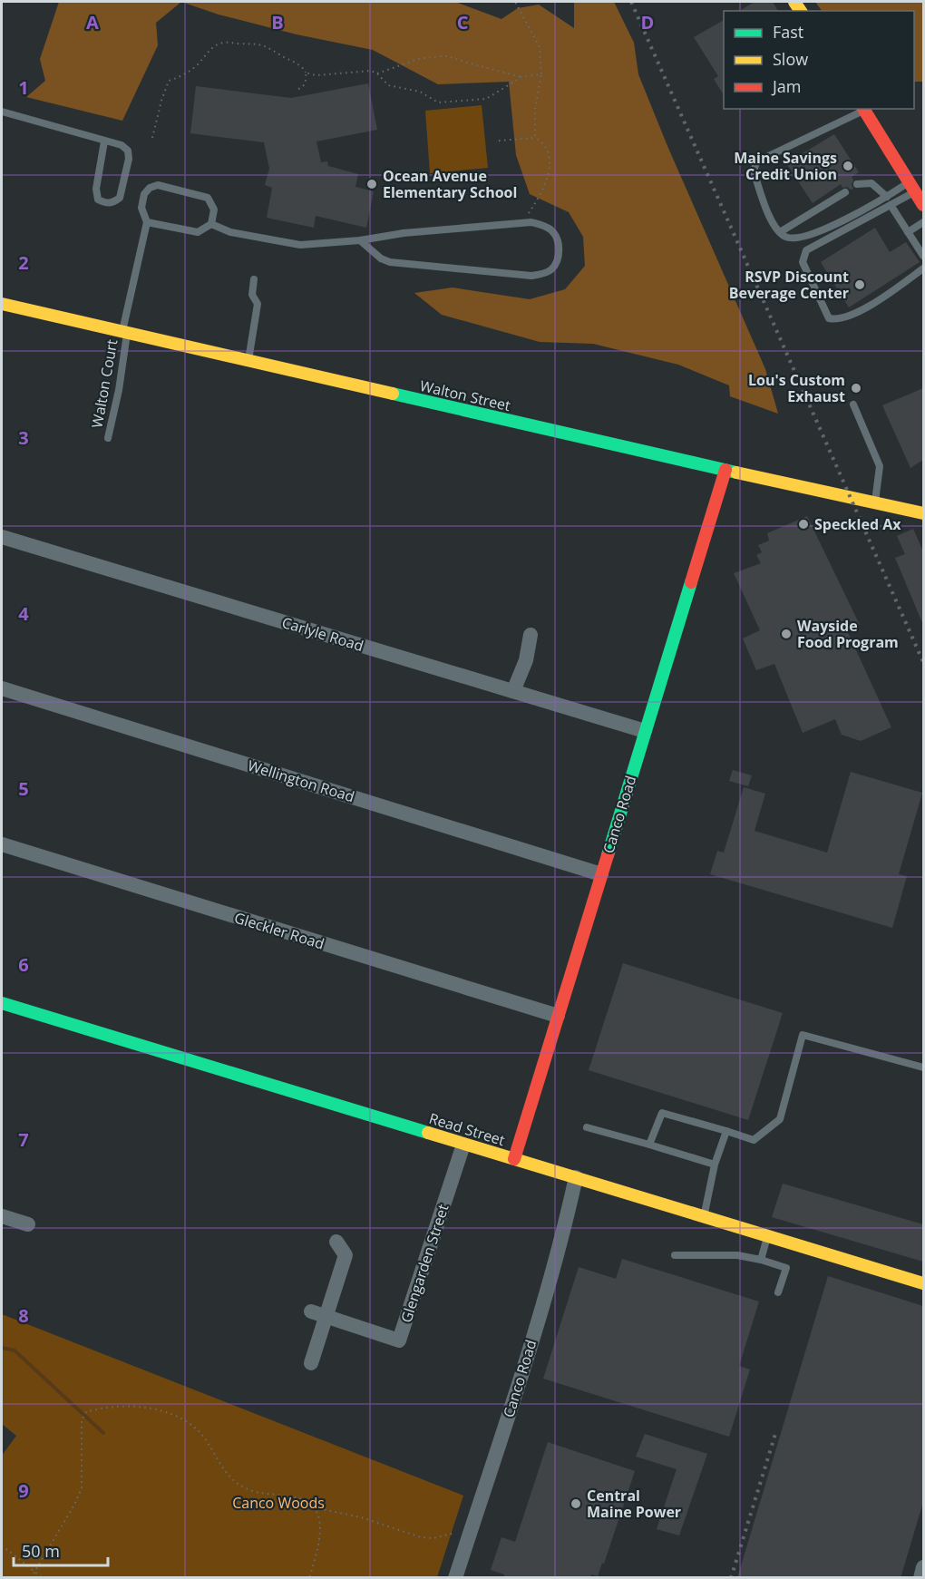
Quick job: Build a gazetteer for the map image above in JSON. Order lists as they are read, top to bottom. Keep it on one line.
{"streets":{"main road":["Walton Street","Canco Road","Read Street"],"street":["Carlyle Road","Wellington Road","Gleckler Road","Glengarden Street"],"lane":["Walton Court"]},"crossings":[["Walton Court","Walton Street"],["Walton Street","Canco Road"],["Carlyle Road","Canco Road"],["Wellington Road","Canco Road"],["Canco Road","Gleckler Road"],["Canco Road","Read Street"],["Read Street","Glengarden Street"]],"parks":["Canco Woods"],"places":["Maine Savings Credit Union","Ocean Avenue Elementary School","RSVP Discount Beverage Center","Lou's Custom Exhaust","Speckled Ax","Wayside Food Program","Central Maine Power"],"legend":["Fast","Slow","Jam"],"scale_bar":"50 m","grid":{"columns":["A","B","C","D"],"rows":["1","2","3","4","5","6","7","8","9"]}}
